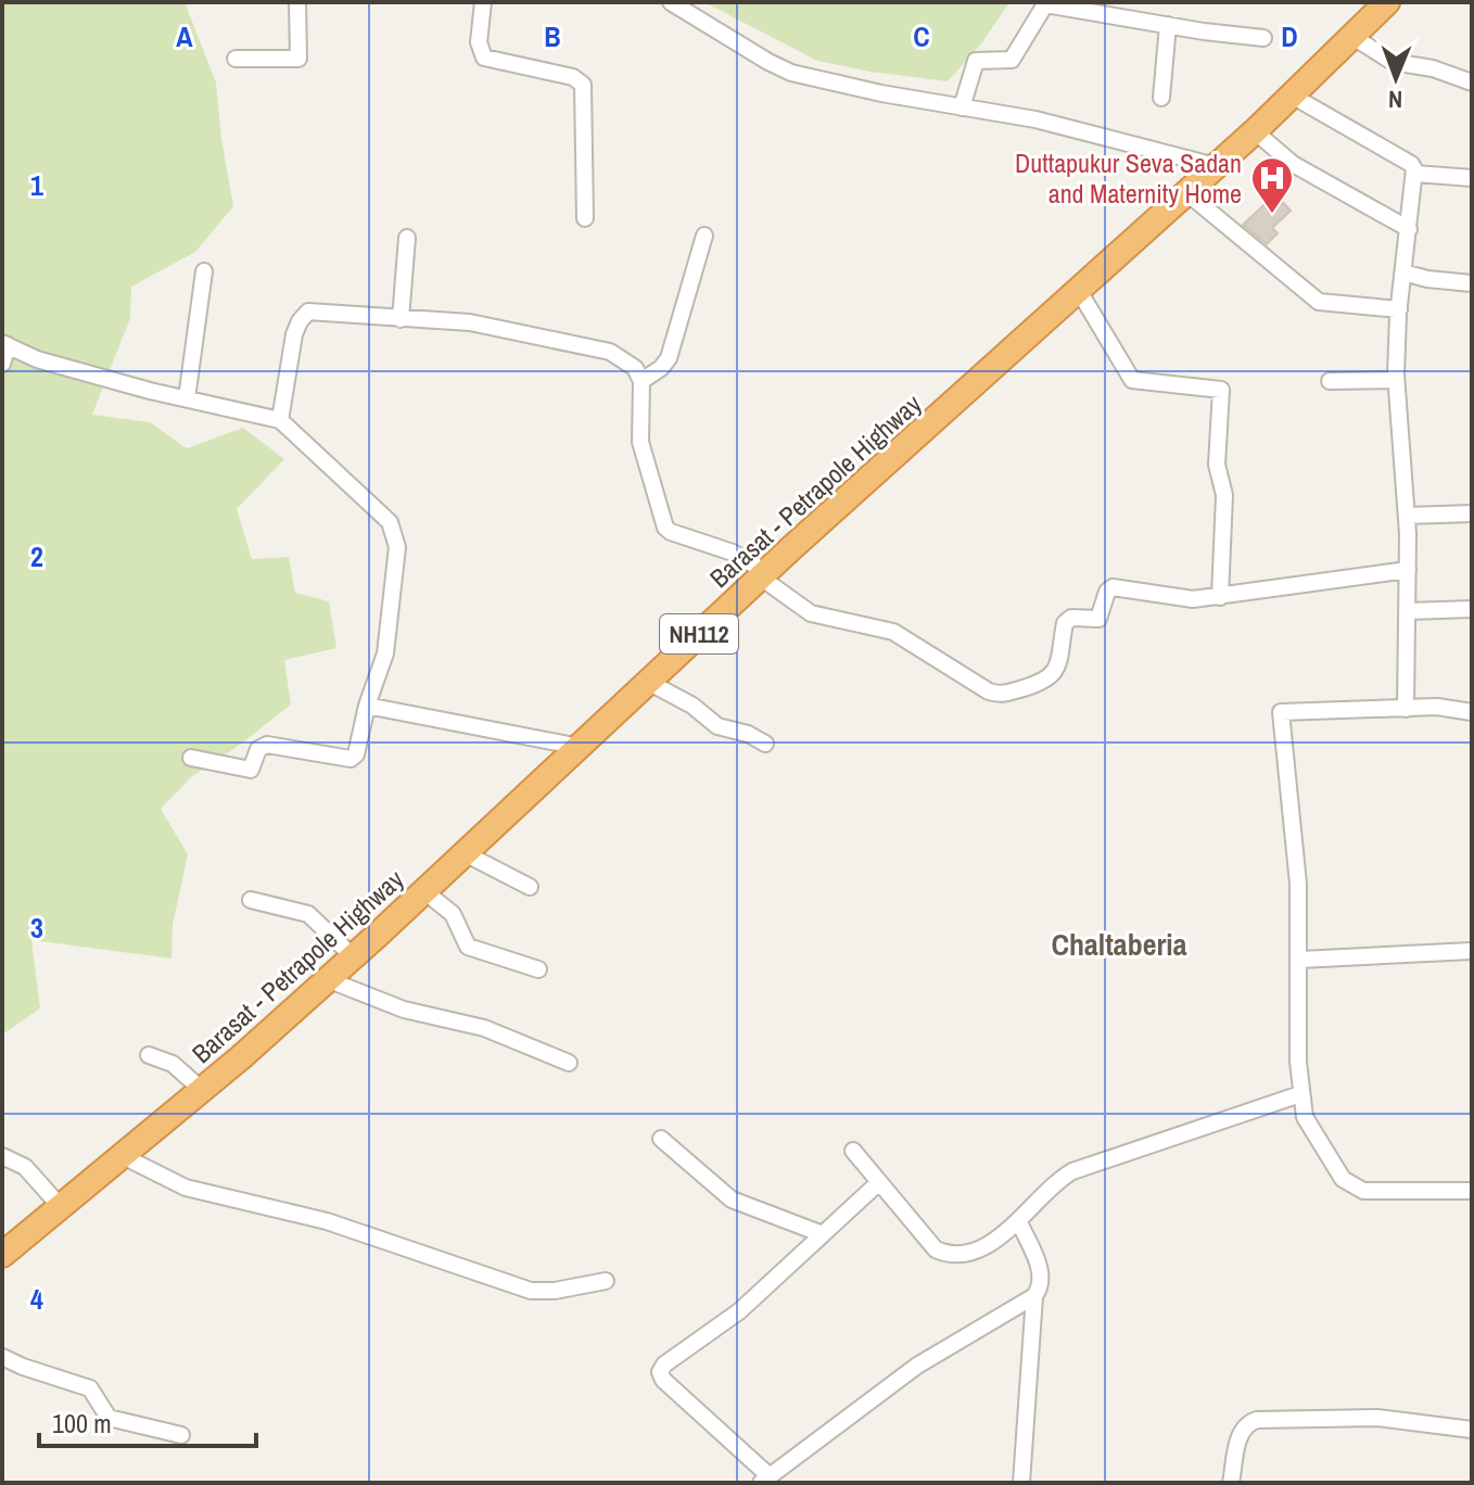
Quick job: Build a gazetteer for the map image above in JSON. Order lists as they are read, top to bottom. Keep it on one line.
{"streets":{"highway":["Barasat - Petrapole Highway","NH112"]},"districts":["Chaltaberia"],"places":{"hospital":["Duttapukur Seva Sadan and Maternity Home"]},"scale_bar":"100 m","north":"bottom","grid":{"columns":["A","B","C","D"],"rows":["1","2","3","4"]}}
